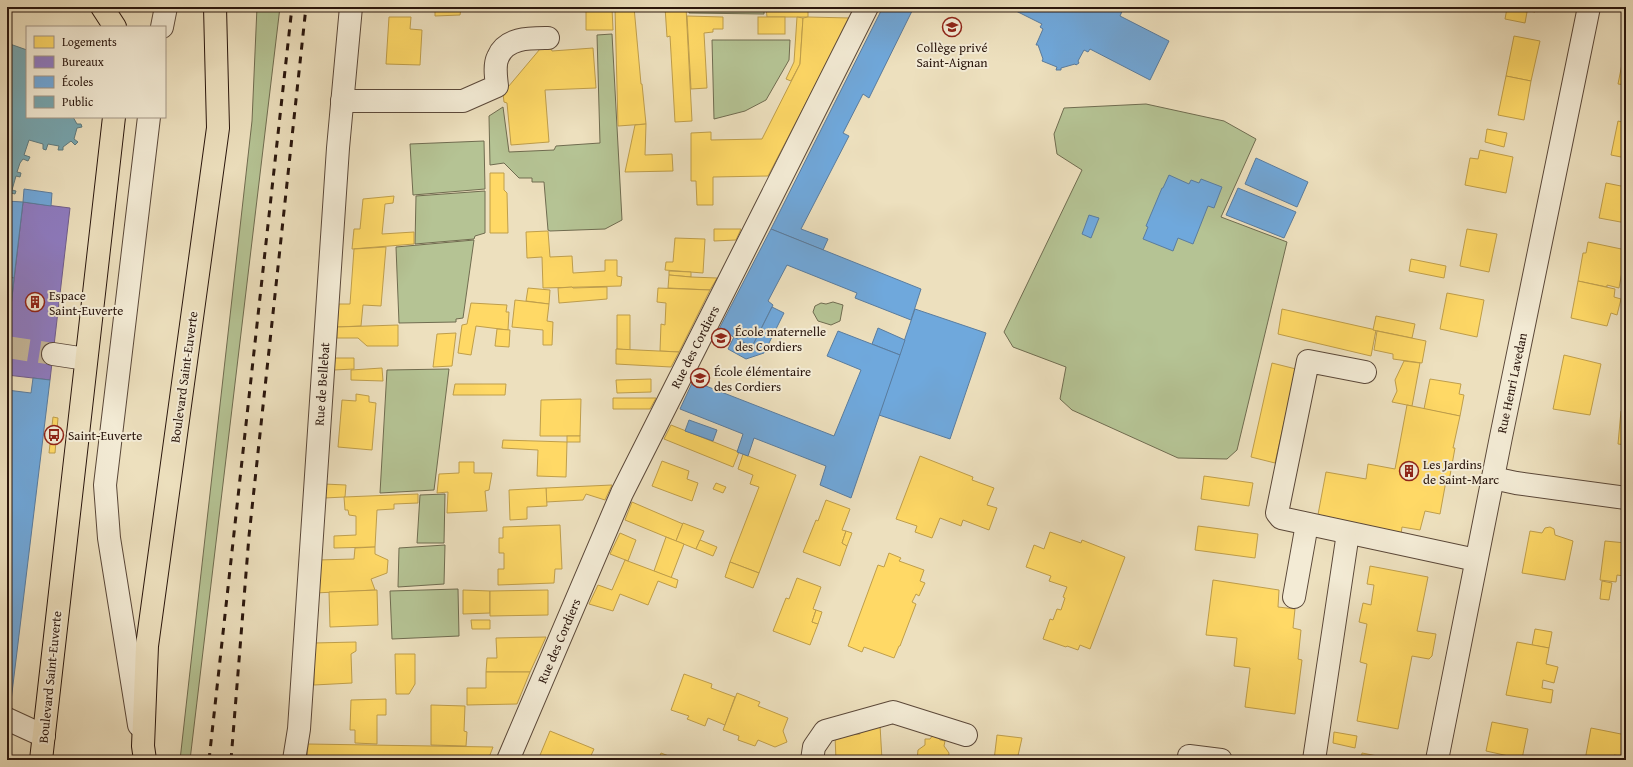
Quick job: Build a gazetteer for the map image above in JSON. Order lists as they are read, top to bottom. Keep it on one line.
{"streets":{"main road":["Boulevard Saint-Euverte"],"street":["Rue des Cordiers","Rue Henri Lavedan","Rue de Bellebat"]},"places":{"school or university":["Collège privé Saint-Aignan","École maternelle des Cordiers","École élémentaire des Cordiers"],"building":["Espace Saint-Euverte","Les Jardins de Saint-Marc"],"bus stop":["Saint-Euverte"]},"legend":["Logements","Bureaux","Écoles","Public"]}
